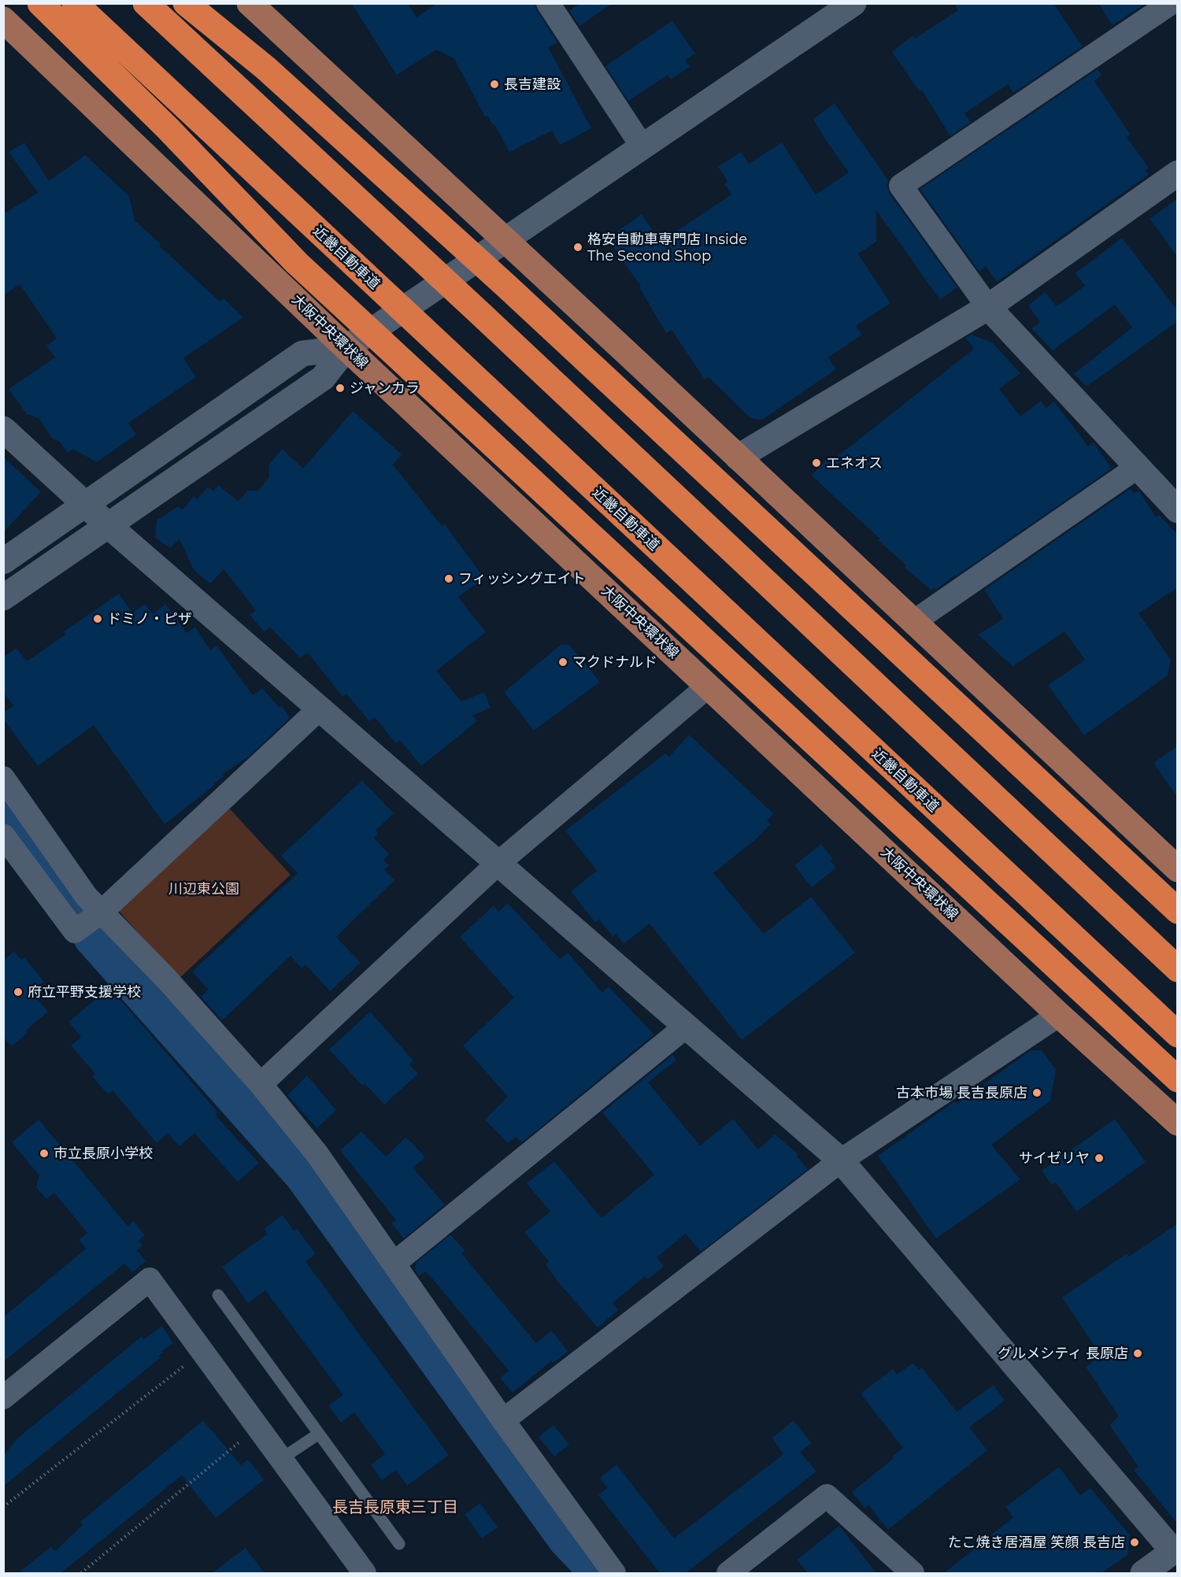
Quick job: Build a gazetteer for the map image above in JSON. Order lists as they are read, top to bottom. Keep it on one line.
{"streets":{"highway":["近畿自動車道"],"main road":["大阪中央環状線"]},"districts":["長吉長原東三丁目"],"parks":["川辺東公園"],"places":["長吉建設","格安自動車専門店 Inside The Second Shop","ジャンカラ","エネオス","フィッシングエイト","ドミノ・ピザ","マクドナルド","府立平野支援学校","古本市場 長吉長原店","市立長原小学校","サイゼリヤ","グルメシティ 長原店","たこ焼き居酒屋 笑顔 長吉店"]}
